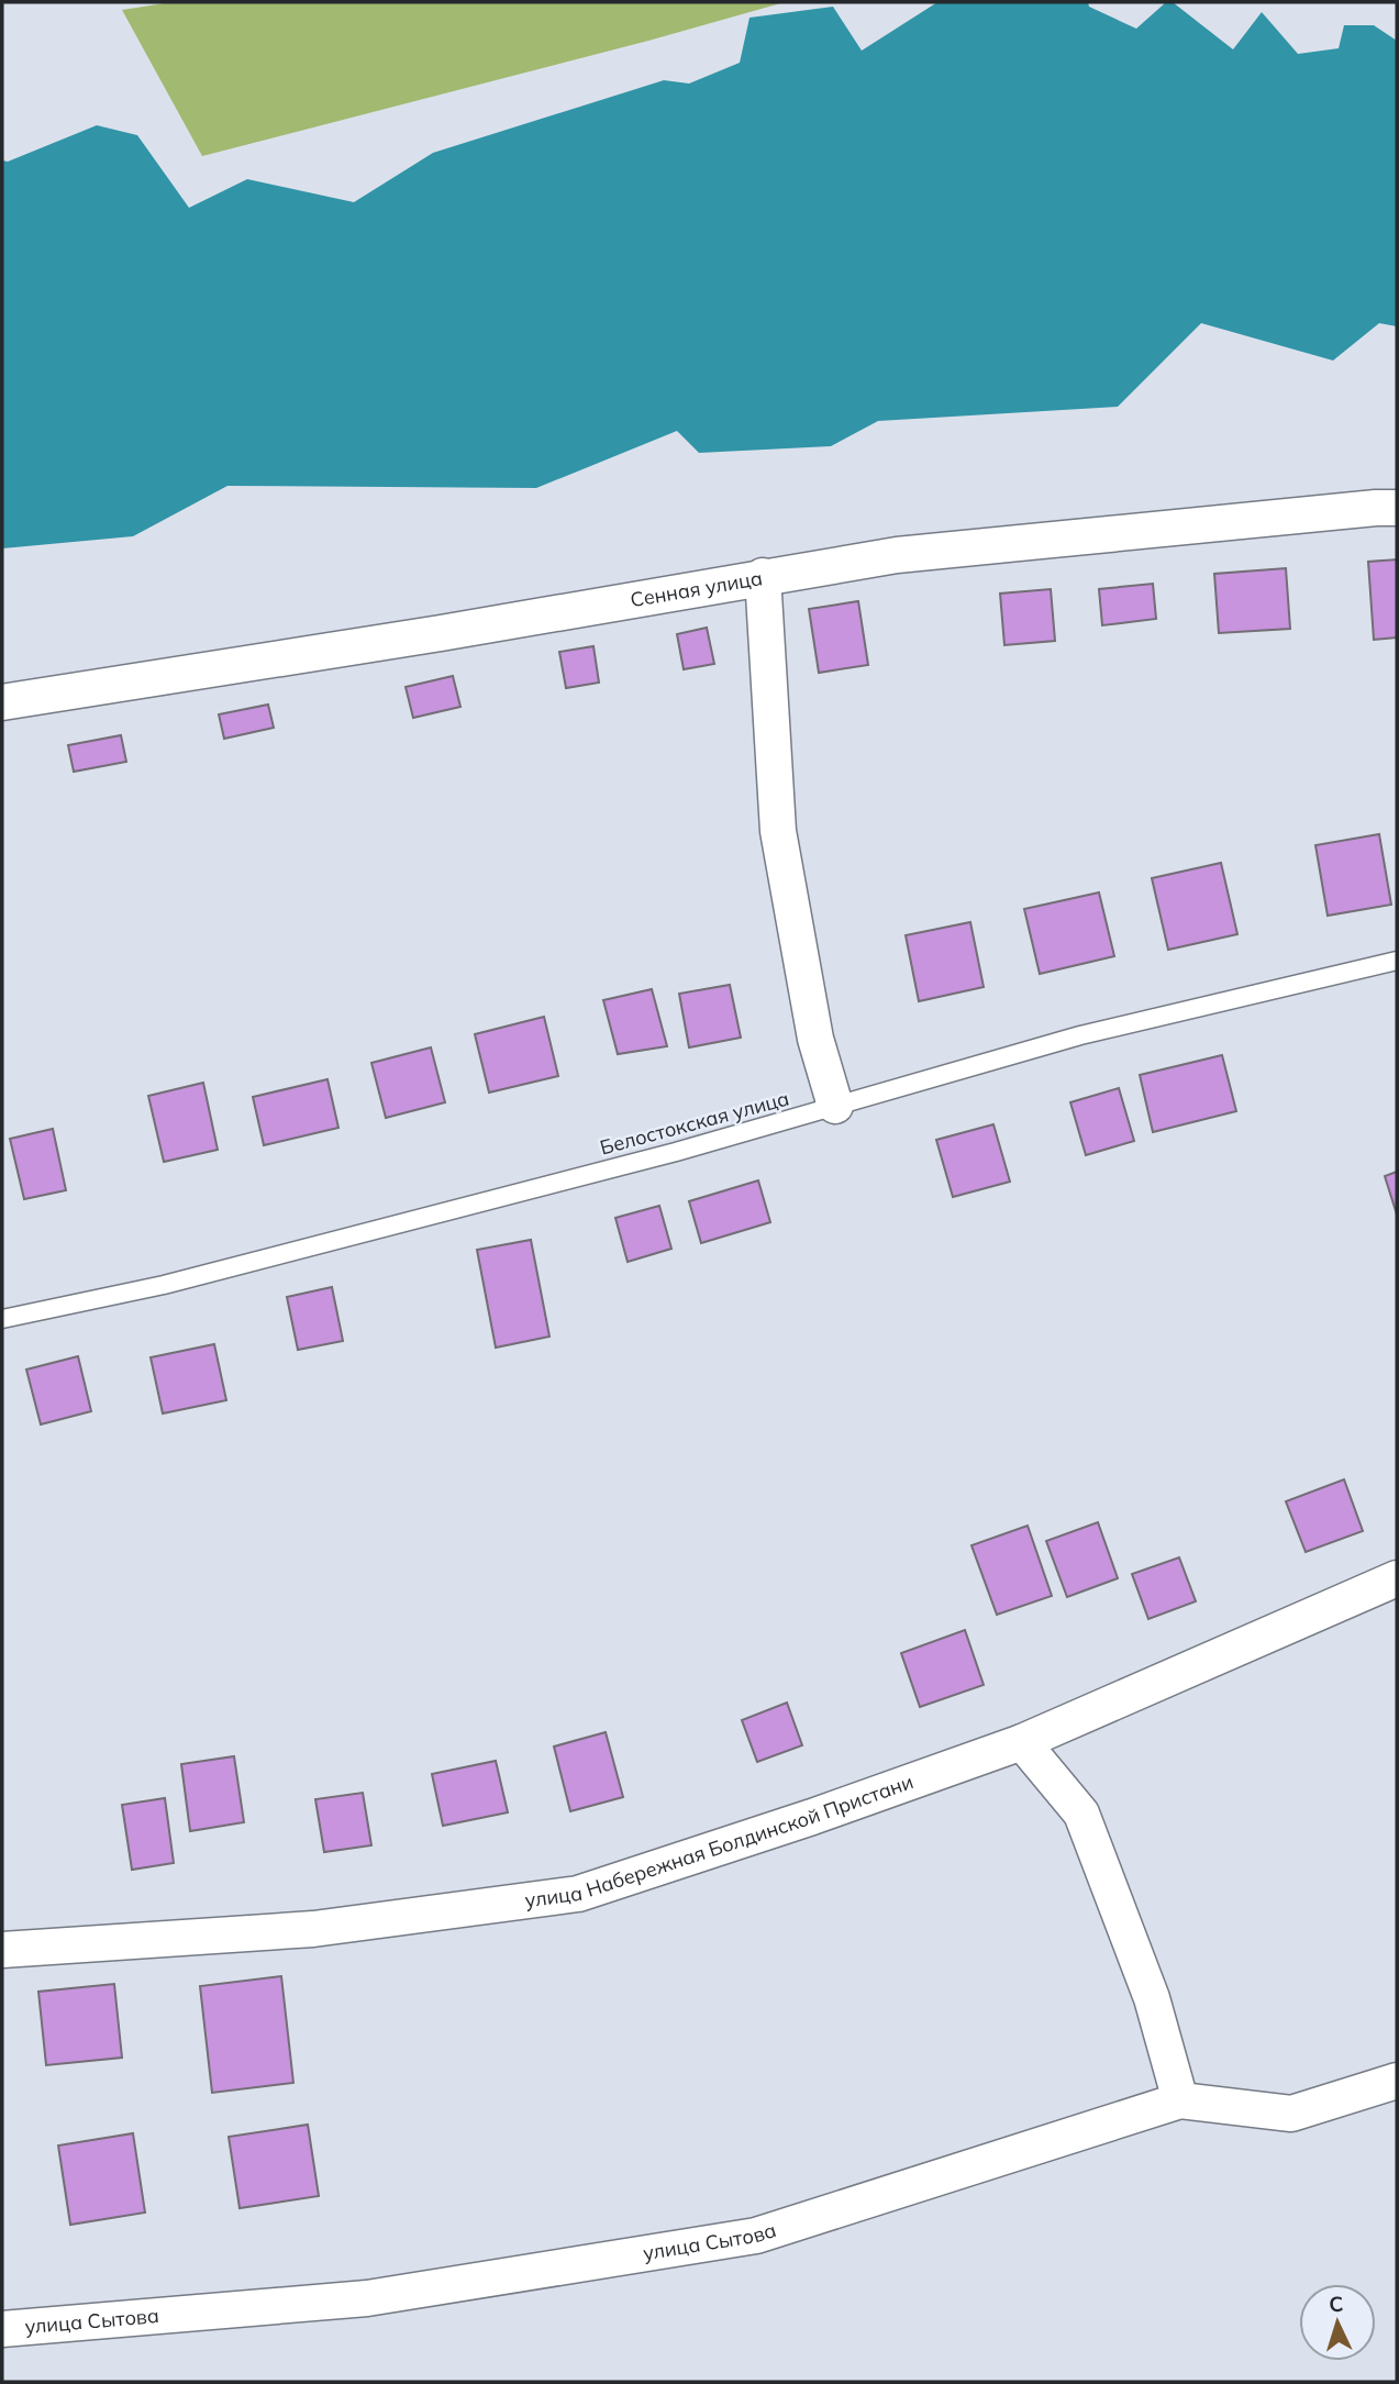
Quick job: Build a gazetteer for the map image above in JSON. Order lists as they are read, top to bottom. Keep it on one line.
{"streets":{"street":["Сенная улица","улица Набережная Болдинской Пристани","улица Сытова"],"lane":["Белостокская улица"]},"north":"top"}
